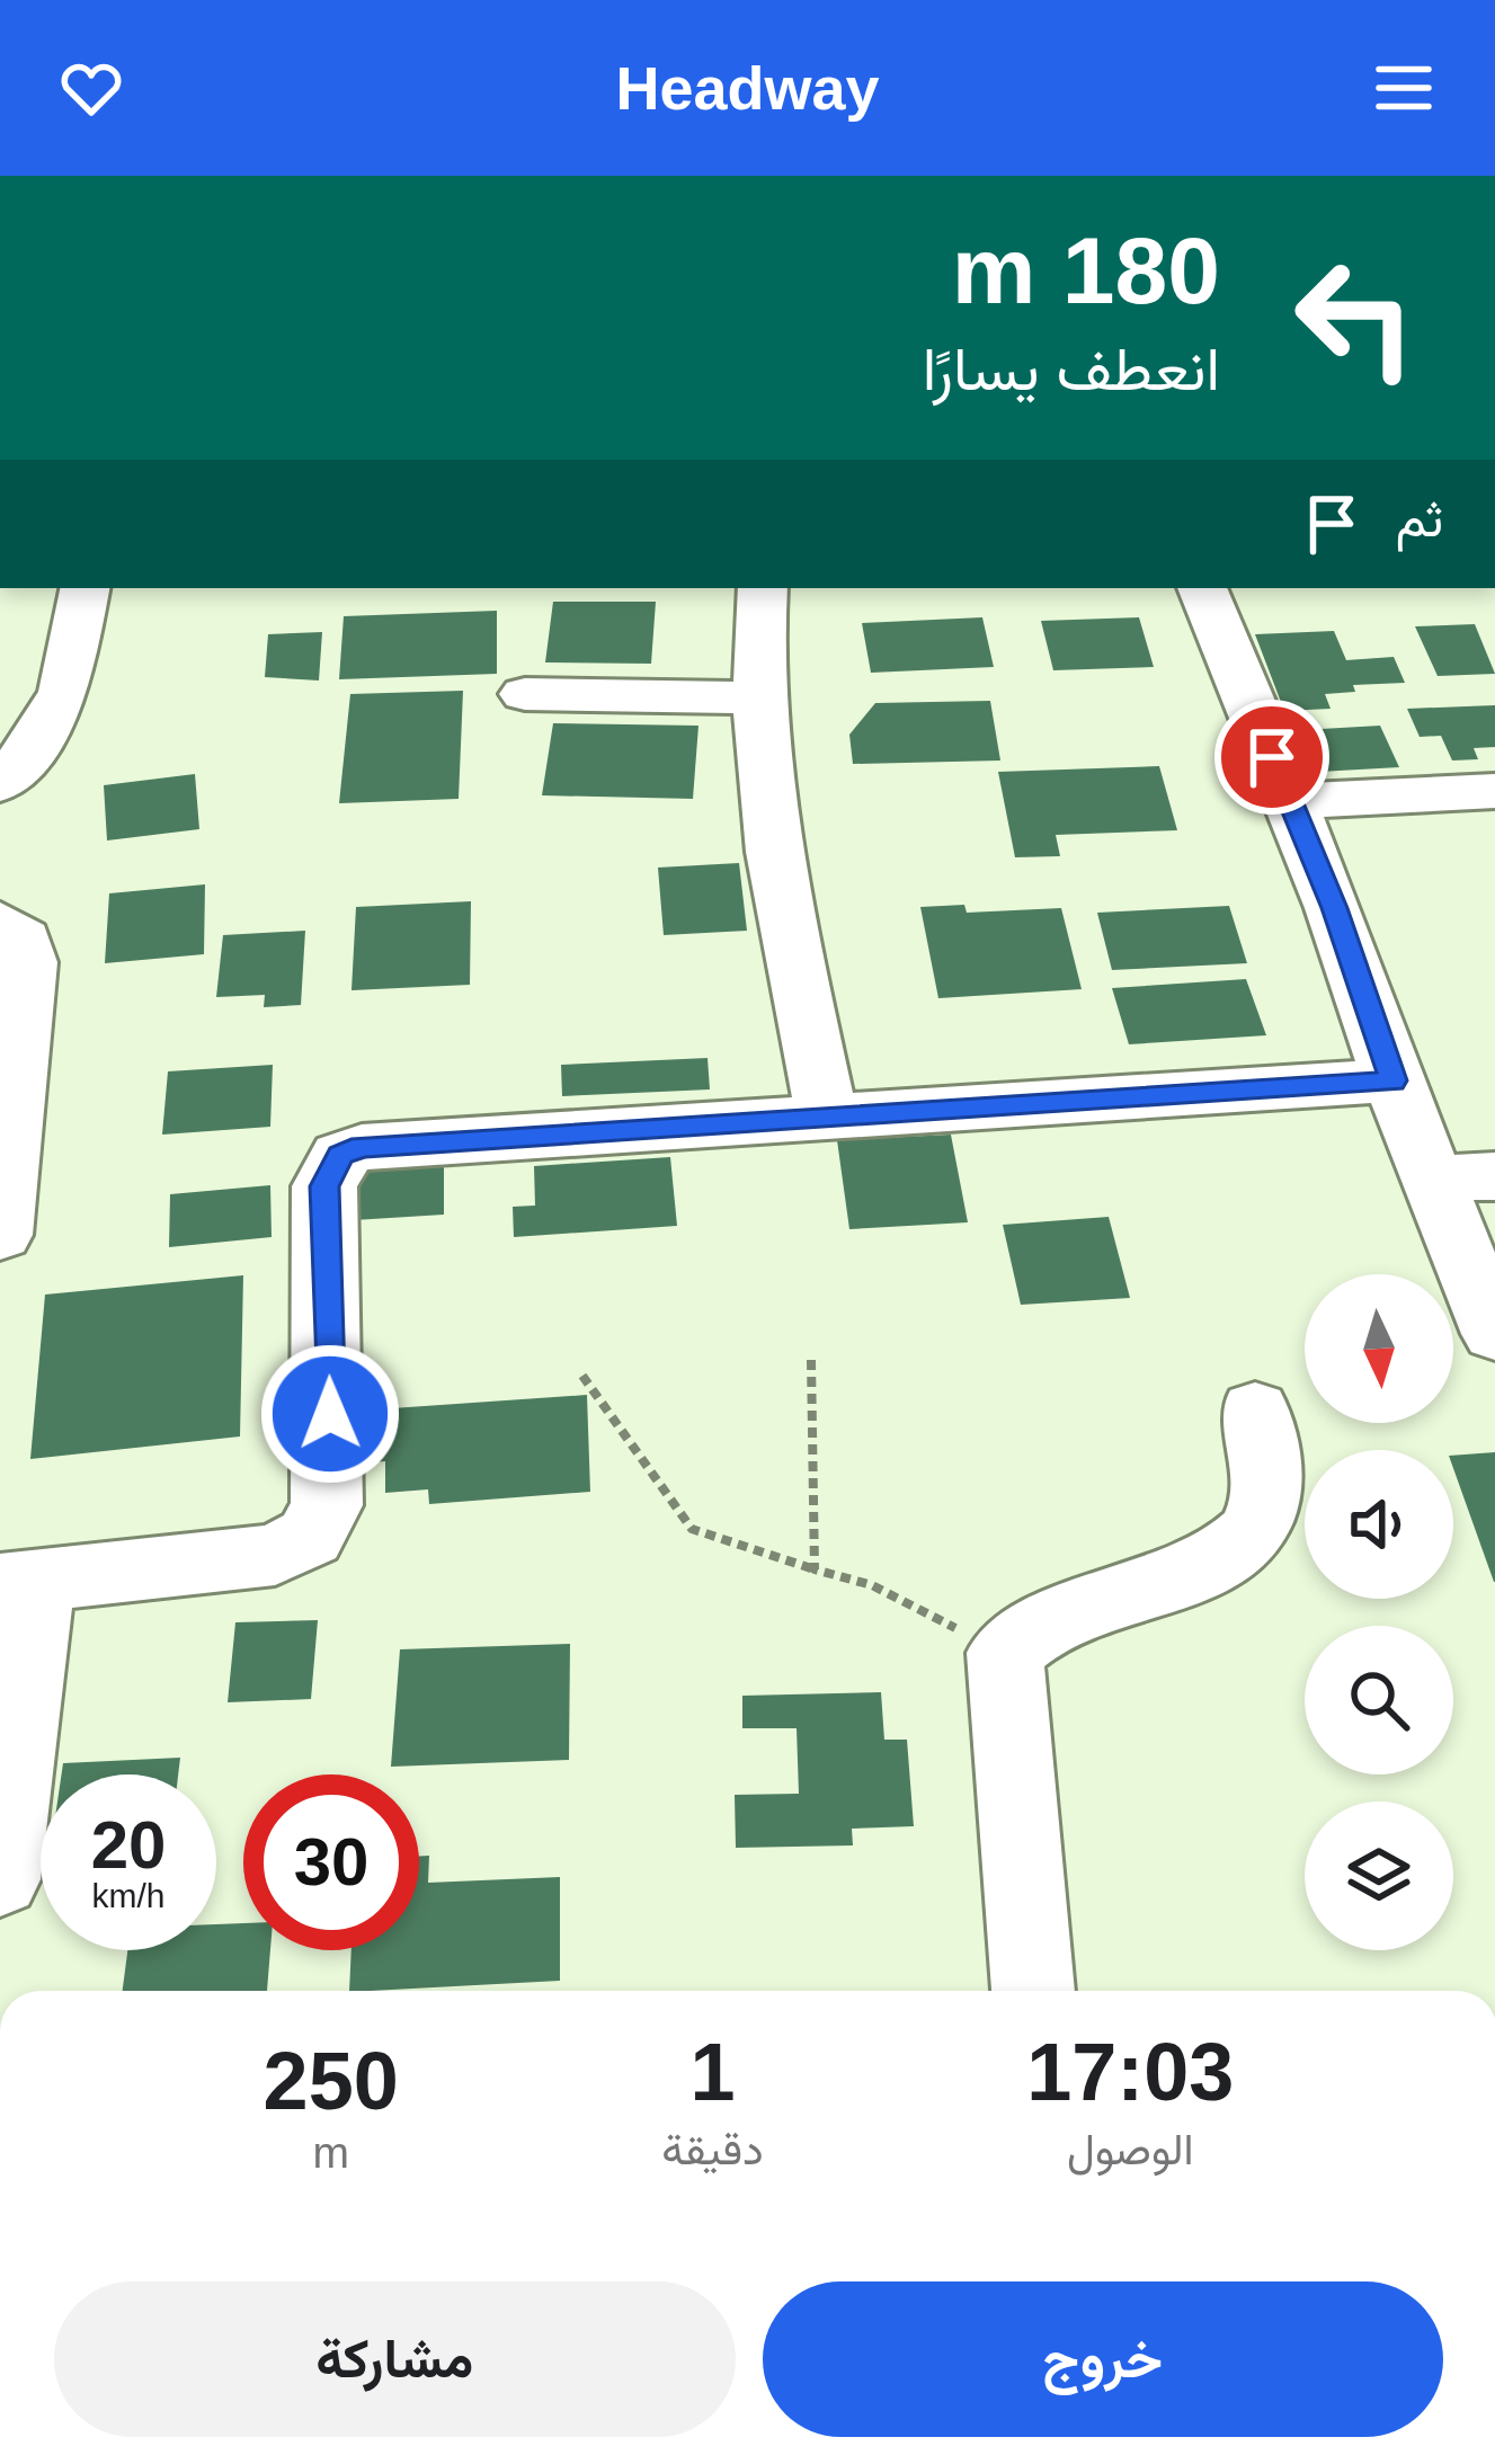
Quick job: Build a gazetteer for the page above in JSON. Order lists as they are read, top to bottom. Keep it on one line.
{"north":"bottom","page":{"header":"Headway","turn":["180 m","انعطف يسارًا"],"then":"ثم","speed":"20 km/h","limit":"30","eta":["17:03","الوصول","1","دقيقة","250","m"],"buttons":["خروج","مشاركة"]}}
